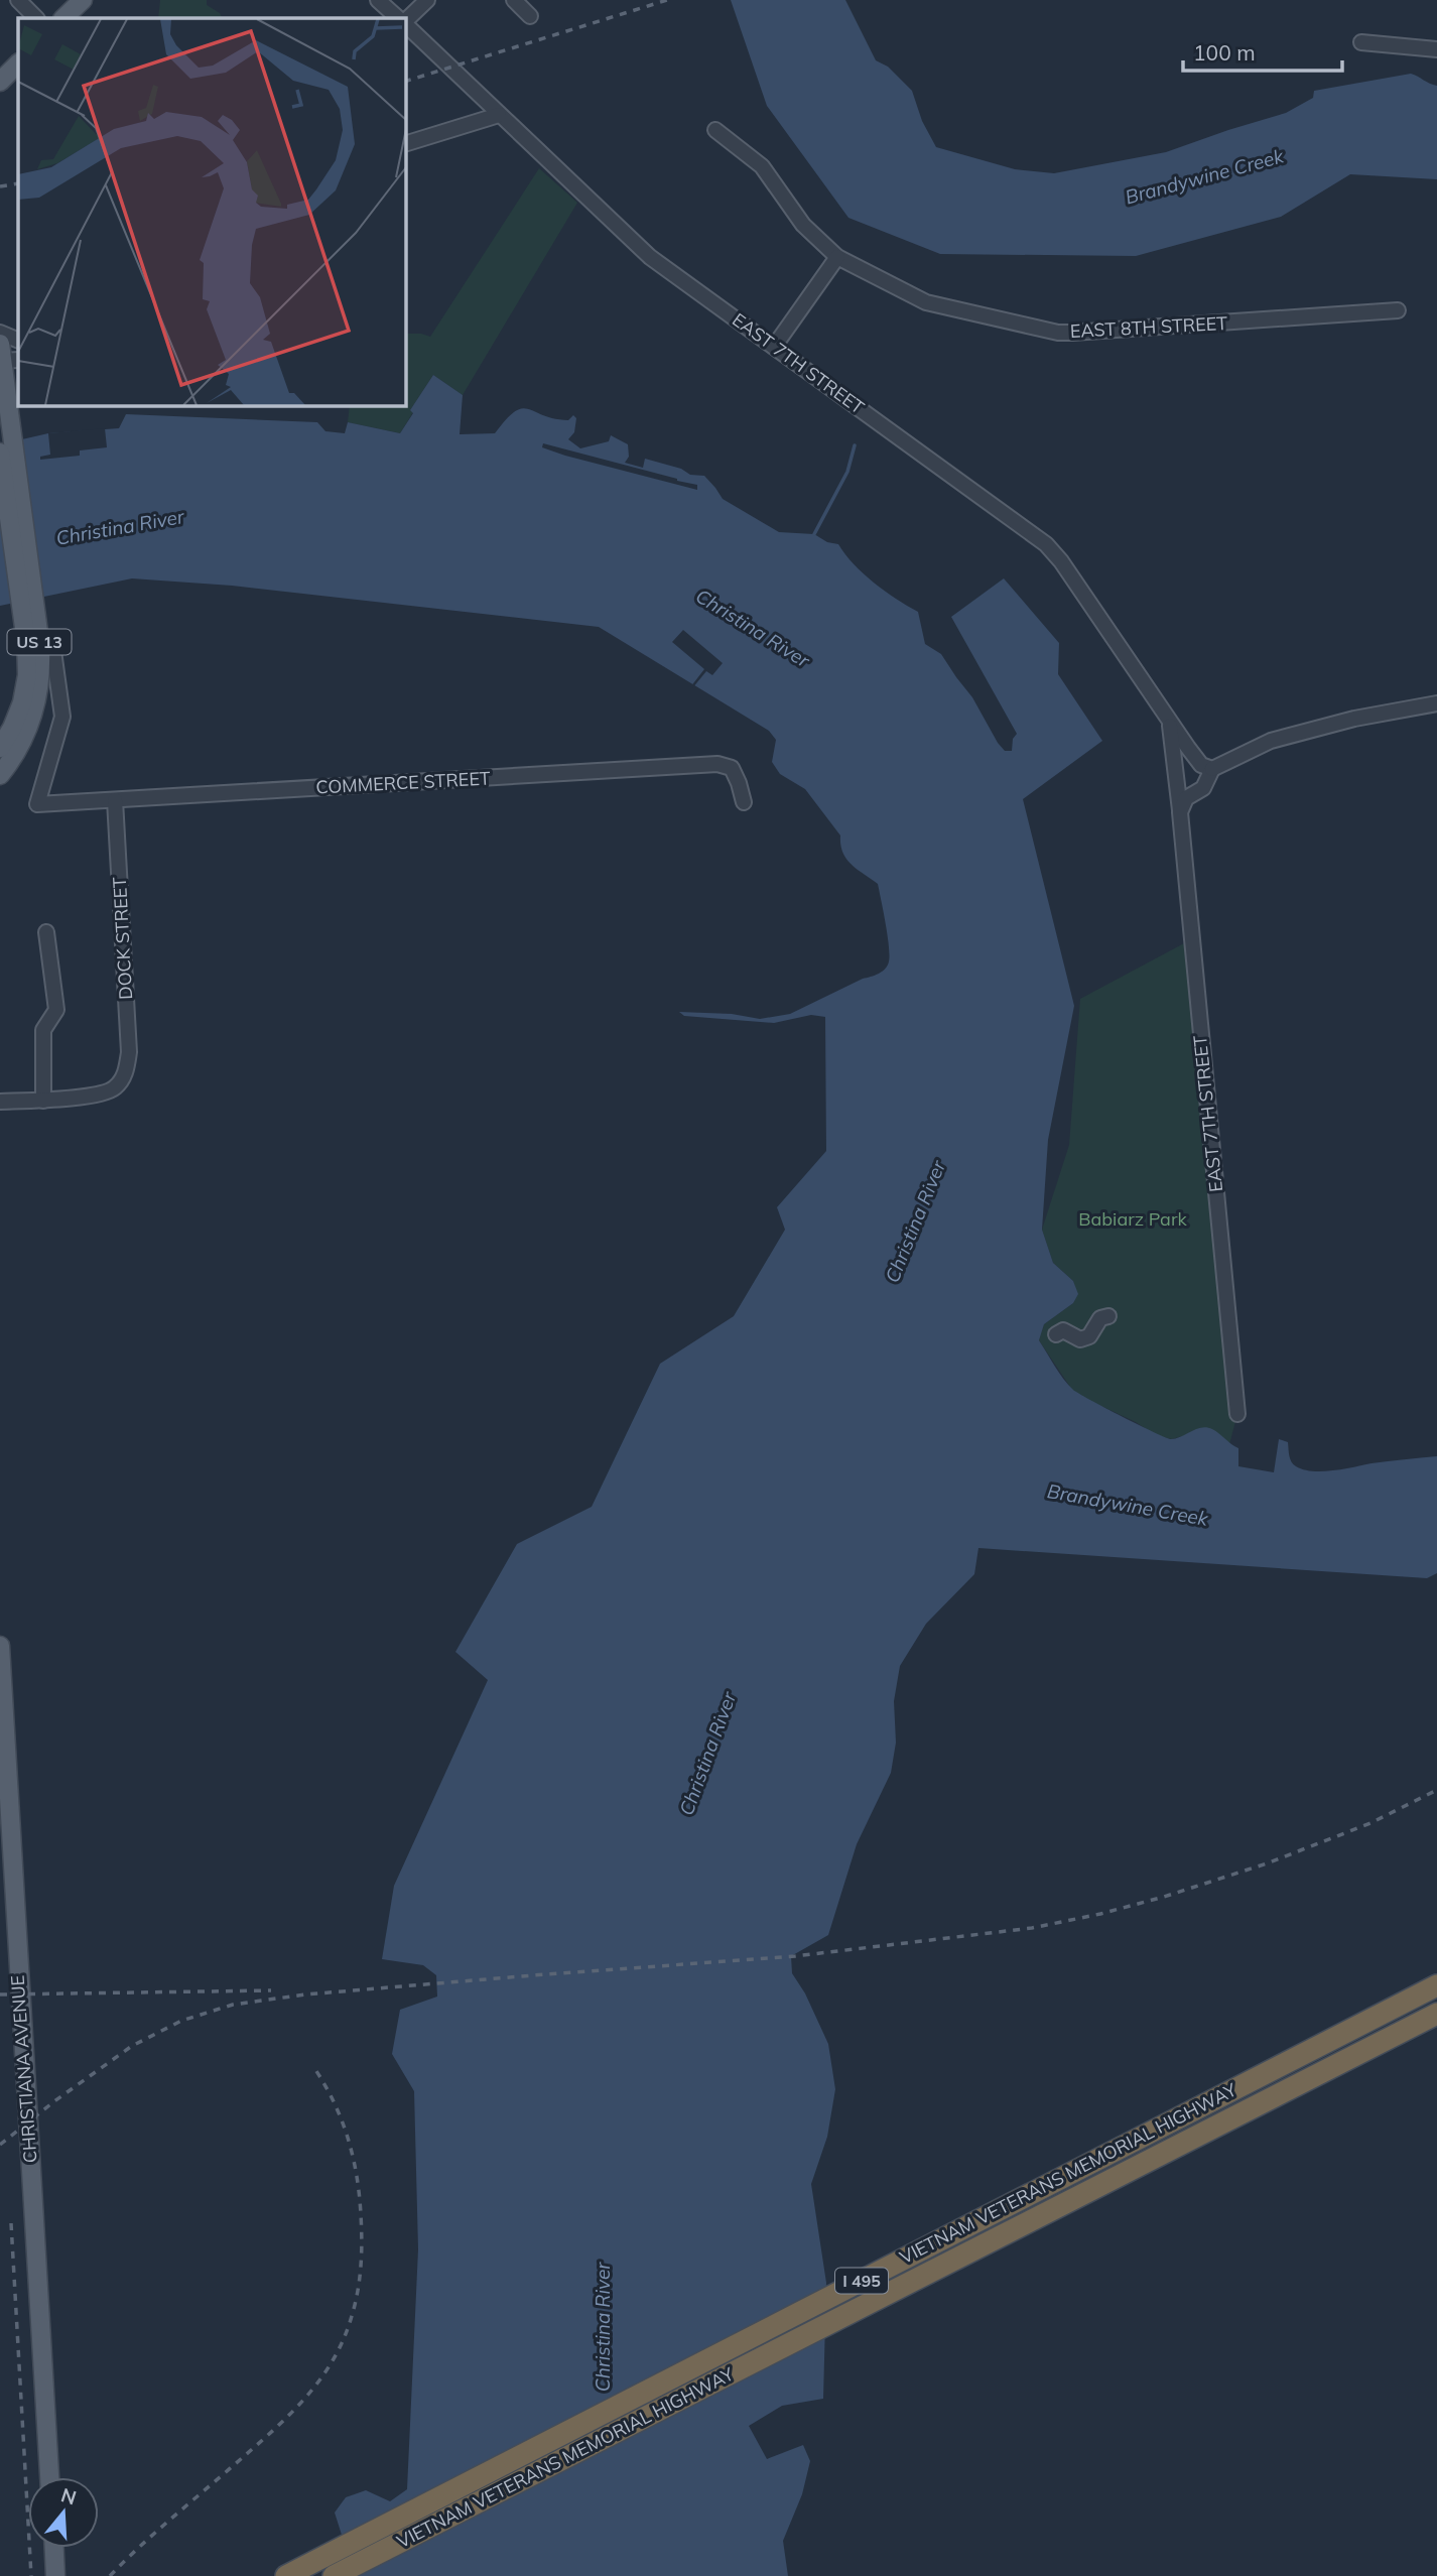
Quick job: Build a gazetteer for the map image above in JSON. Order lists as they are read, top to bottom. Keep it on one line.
{"streets":{"highway":["VIETNAM VETERANS MEMORIAL HIGHWAY","I 495"],"main road":["US 13","CHRISTIANA AVENUE"],"street":["EAST 8TH STREET","EAST 7TH STREET","COMMERCE STREET","DOCK STREET"]},"crossings":[["COMMERCE STREET","DOCK STREET"]],"water":["Brandywine Creek","Christina River"],"parks":["Babiarz Park"],"scale_bar":"100 m","north":"top"}
